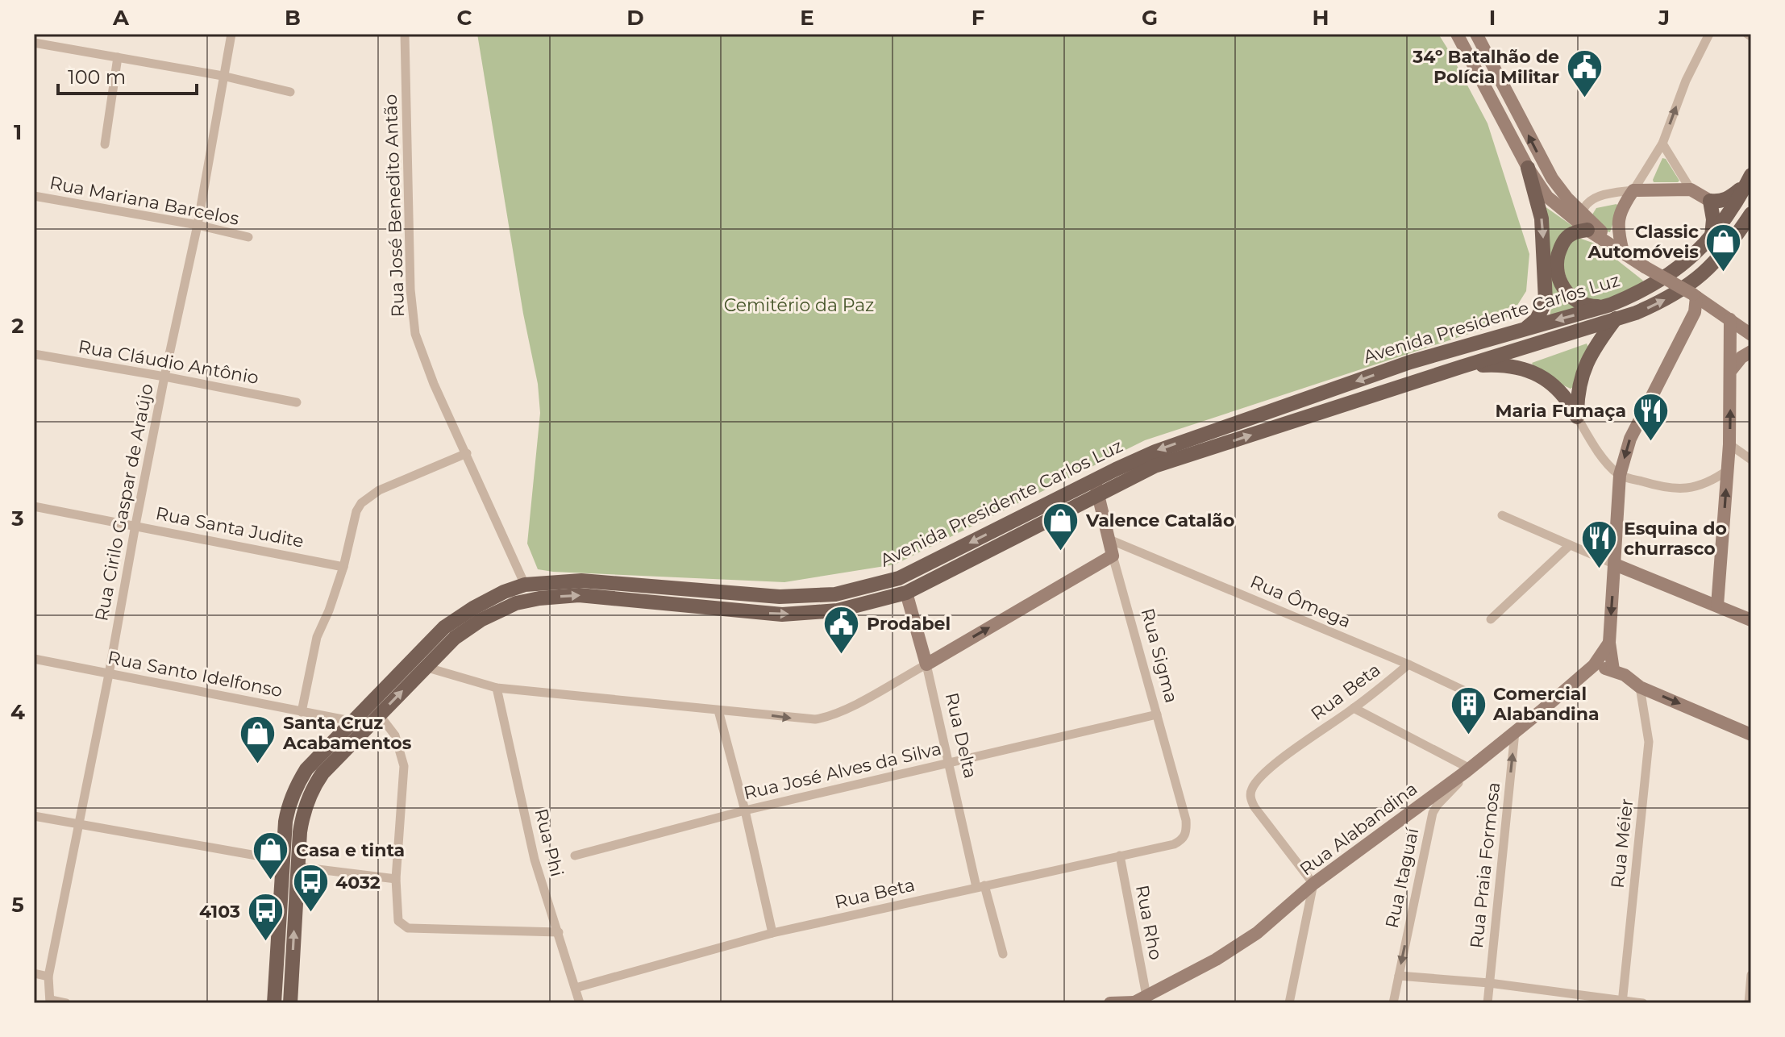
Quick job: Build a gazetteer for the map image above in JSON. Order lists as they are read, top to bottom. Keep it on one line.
{"streets":{"main road":["Avenida Presidente Carlos Luz"],"street":["Rua Mariana Barcelos","Rua José Benedito Antão","Rua Cláudio Antônio","Rua Cirilo Gaspar de Araújo","Rua Santa Judite","Rua Ômega","Rua Sigma","Rua Santo Idelfonso","Rua Beta","Rua Delta","Rua José Alves da Silva","Rua Alabandina","Rua Phi","Rua Méier","Rua Praia Formosa","Rua Itaguaí","Rua Rho"]},"crossings":[["Rua Mariana Barcelos","Rua Cirilo Gaspar de Araújo"],["Rua José Benedito Antão","Avenida Presidente Carlos Luz"],["Avenida Presidente Carlos Luz","Rua Sigma"],["Avenida Presidente Carlos Luz","Rua Santo Idelfonso"],["Avenida Presidente Carlos Luz","Rua Delta"],["Rua Cláudio Antônio","Rua Cirilo Gaspar de Araújo"],["Rua Cirilo Gaspar de Araújo","Rua Santa Judite"],["Rua Cirilo Gaspar de Araújo","Rua Santo Idelfonso"],["Rua Ômega","Rua Sigma"],["Rua Ômega","Rua Beta"],["Rua Sigma","Rua Beta"],["Rua Sigma","Rua José Alves da Silva"],["Rua Beta","Rua Delta"],["Rua Beta","Rua Alabandina"],["Rua Beta","Rua Phi"],["Rua Beta","Rua Rho"],["Rua Delta","Rua José Alves da Silva"],["Rua Alabandina","Rua Praia Formosa"],["Rua Alabandina","Rua Itaguaí"],["Rua Alabandina","Rua Rho"]],"one_way":["Rua Praia Formosa","Rua Itaguaí"],"parks":["Cemitério da Paz"],"places":{"public building":["34º Batalhão de Polícia Militar","Prodabel"],"shop":["Classic Automóveis","Valence Catalão","Santa Cruz Acabamentos","Casa e tinta"],"restaurant":["Maria Fumaça","Esquina do churrasco"],"building":["Comercial Alabandina"],"bus stop":["4032","4103"]},"scale_bar":"100 m","grid":{"columns":["A","B","C","D","E","F","G","H","I","J"],"rows":["1","2","3","4","5"]}}
